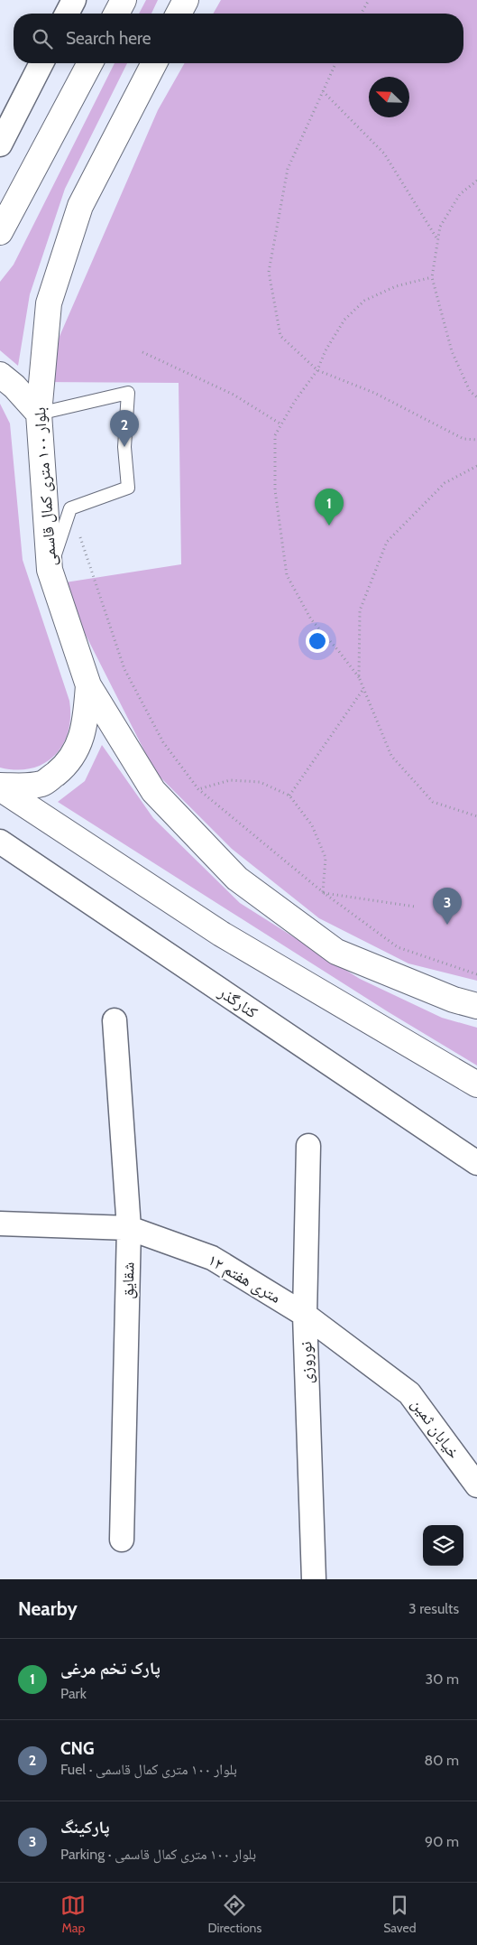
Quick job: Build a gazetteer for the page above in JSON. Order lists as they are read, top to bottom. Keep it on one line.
{"streets":{"main road":["بلوار ۱۰۰ متری کمال قاسمی"],"street":["کنارگذر","۱۲ متری هفتم","شقایق","نوروزی","خیابان ثمین"]},"crossings":[["۱۲ متری هفتم","شقایق"],["۱۲ متری هفتم","نوروزی"],["۱۲ متری هفتم","خیابان ثمین"]],"north":"top left","page":{"search":"Search here","pins":["2","1","3"],"heading":["Nearby","3 results"],"list":[{"mark":"1","name":"پارک تخم مرغی","note":"Park","value":"30 m"},{"mark":"2","name":"CNG","note":"Fuel · بلوار ۱۰۰ متری کمال قاسمی","value":"80 m"},{"mark":"3","name":"پارکینگ","note":"Parking · بلوار ۱۰۰ متری کمال قاسمی","value":"90 m"}],"nav":["Map","Directions","Saved"]}}
